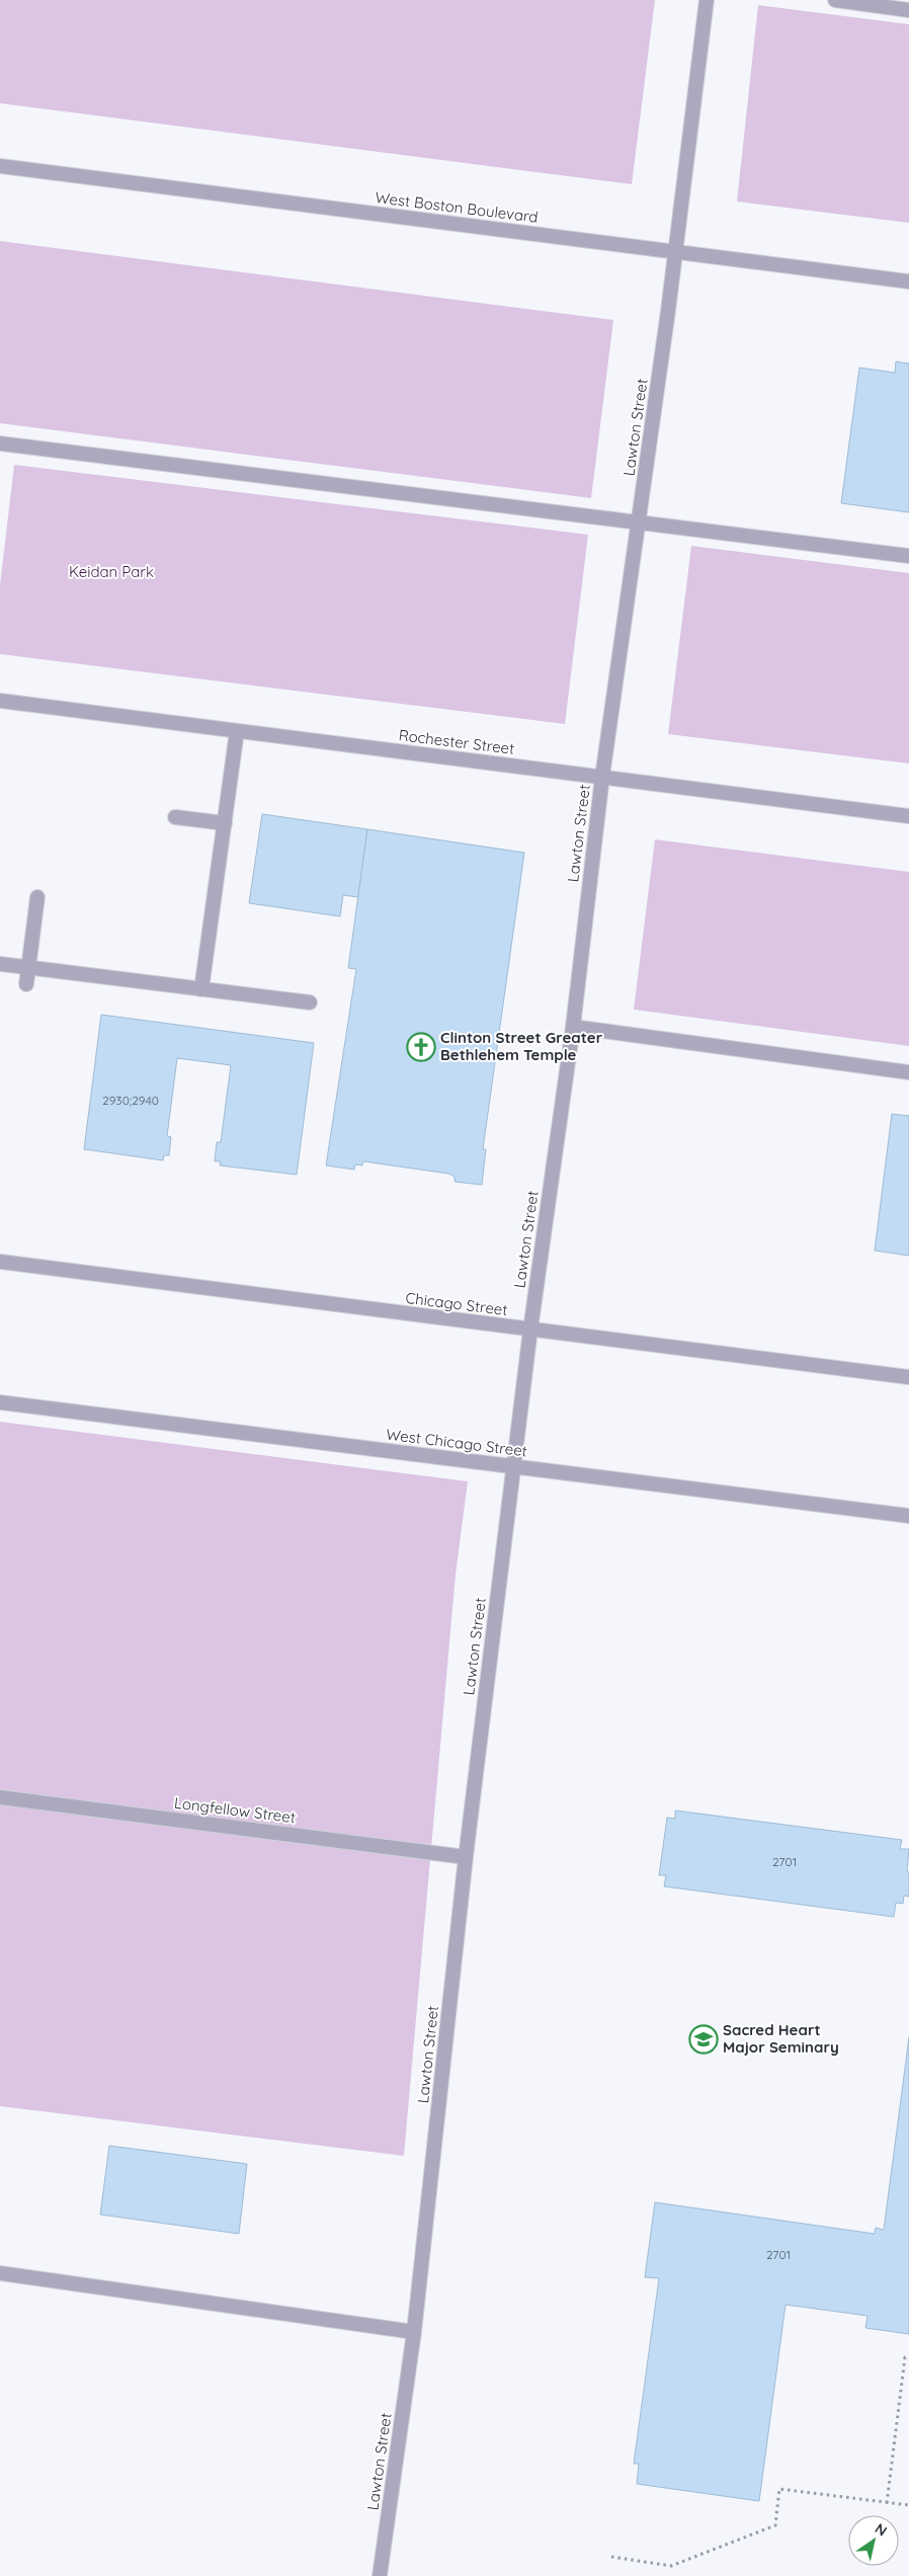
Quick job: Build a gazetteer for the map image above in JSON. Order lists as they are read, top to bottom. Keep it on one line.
{"streets":{"street":["West Boston Boulevard","Lawton Street","Rochester Street","Chicago Street","West Chicago Street","Longfellow Street"]},"crossings":[["West Boston Boulevard","Lawton Street"],["Lawton Street","Rochester Street"],["Lawton Street","Chicago Street"],["Lawton Street","West Chicago Street"],["Lawton Street","Longfellow Street"]],"parks":["Keidan Park"],"places":{"church":["Clinton Street Greater Bethlehem Temple"],"school or university":["Sacred Heart Major Seminary"]},"house_numbers":["2930;2940","2701","2701"],"north":"top right"}
